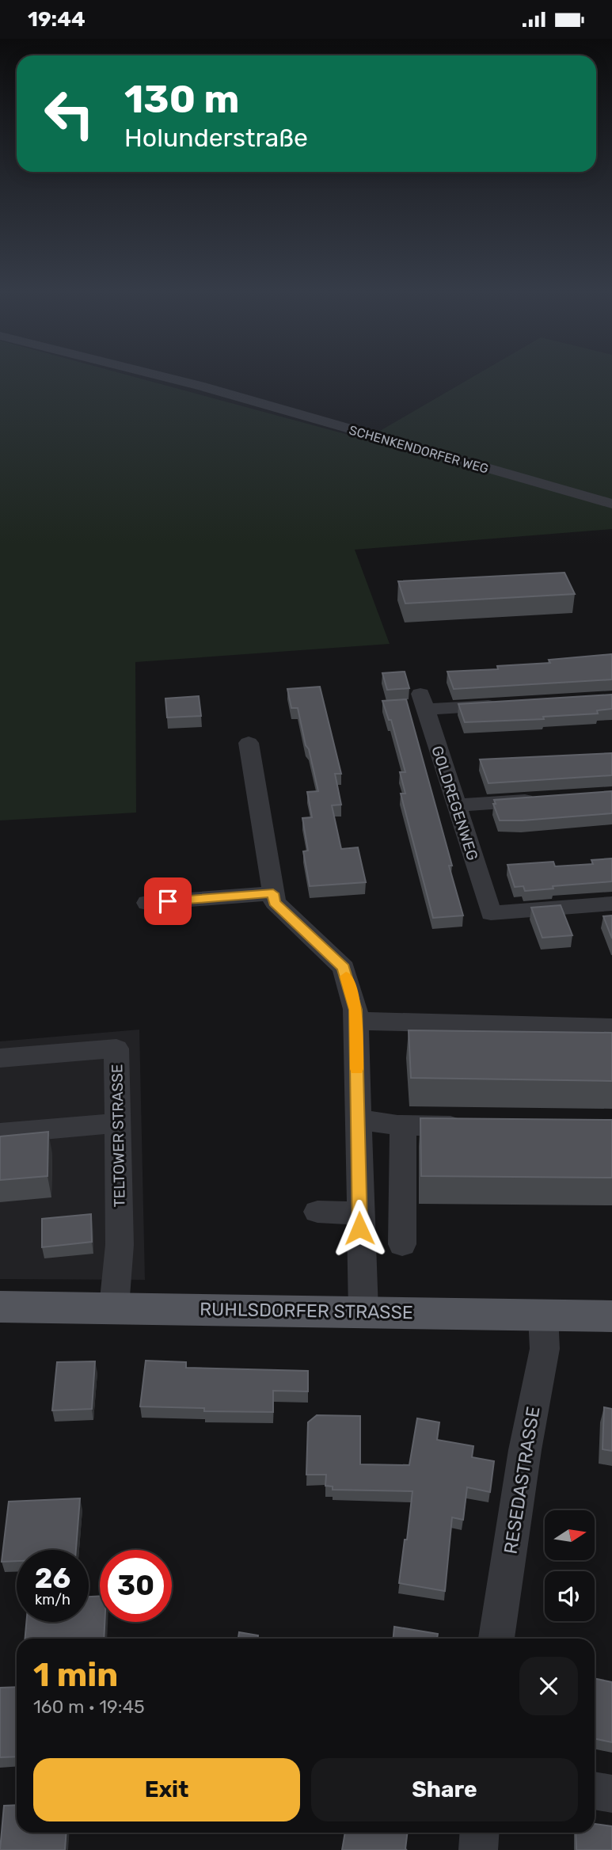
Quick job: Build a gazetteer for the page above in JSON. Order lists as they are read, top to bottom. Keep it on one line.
{"streets":{"main road":["RUHLSDORFER STRASSE"],"street":["SCHENKENDORFER WEG","GOLDREGENWEG","TELTOWER STRASSE","RESEDASTRASSE"]},"crossings":[["TELTOWER STRASSE","RUHLSDORFER STRASSE"],["RUHLSDORFER STRASSE","RESEDASTRASSE"]],"north":"right","page":{"status":"19:44","turn":["130 m","Holunderstraße"],"speed":"26 km/h","limit":"30","heading":["1 min","160 m · 19:45"],"buttons":["Exit","Share"]}}
